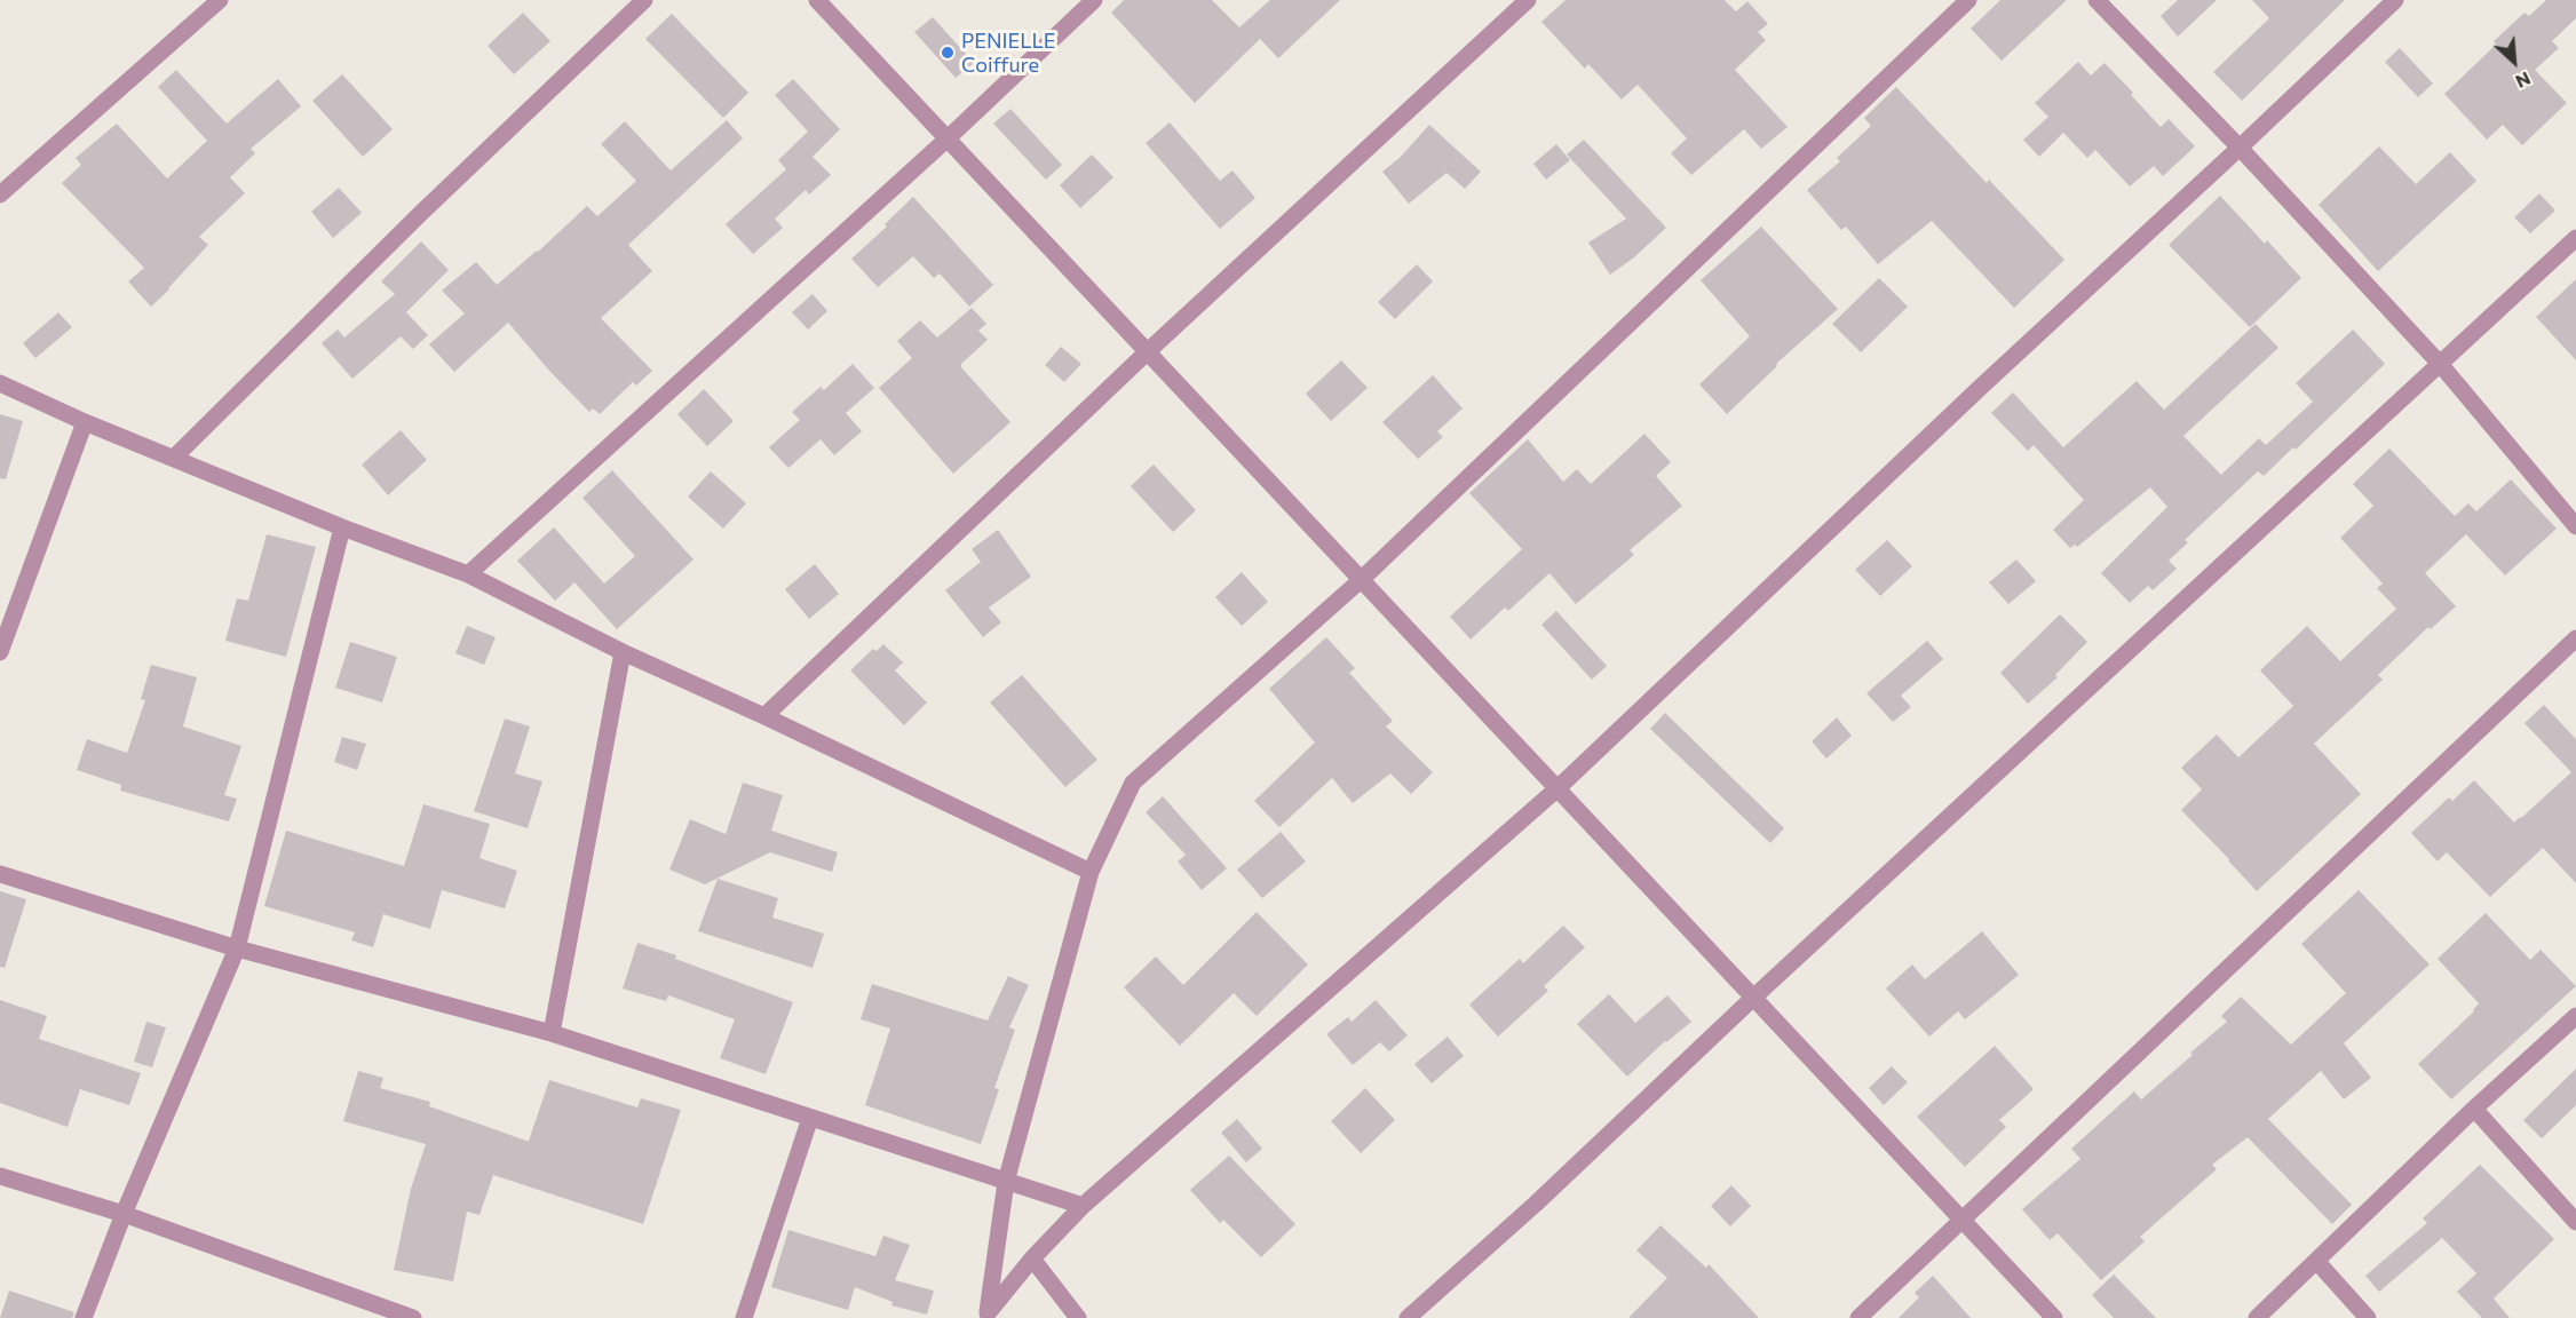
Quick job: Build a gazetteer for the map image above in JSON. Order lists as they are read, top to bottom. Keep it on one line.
{"places":["PENIELLE Coiffure"],"north":"bottom right"}
